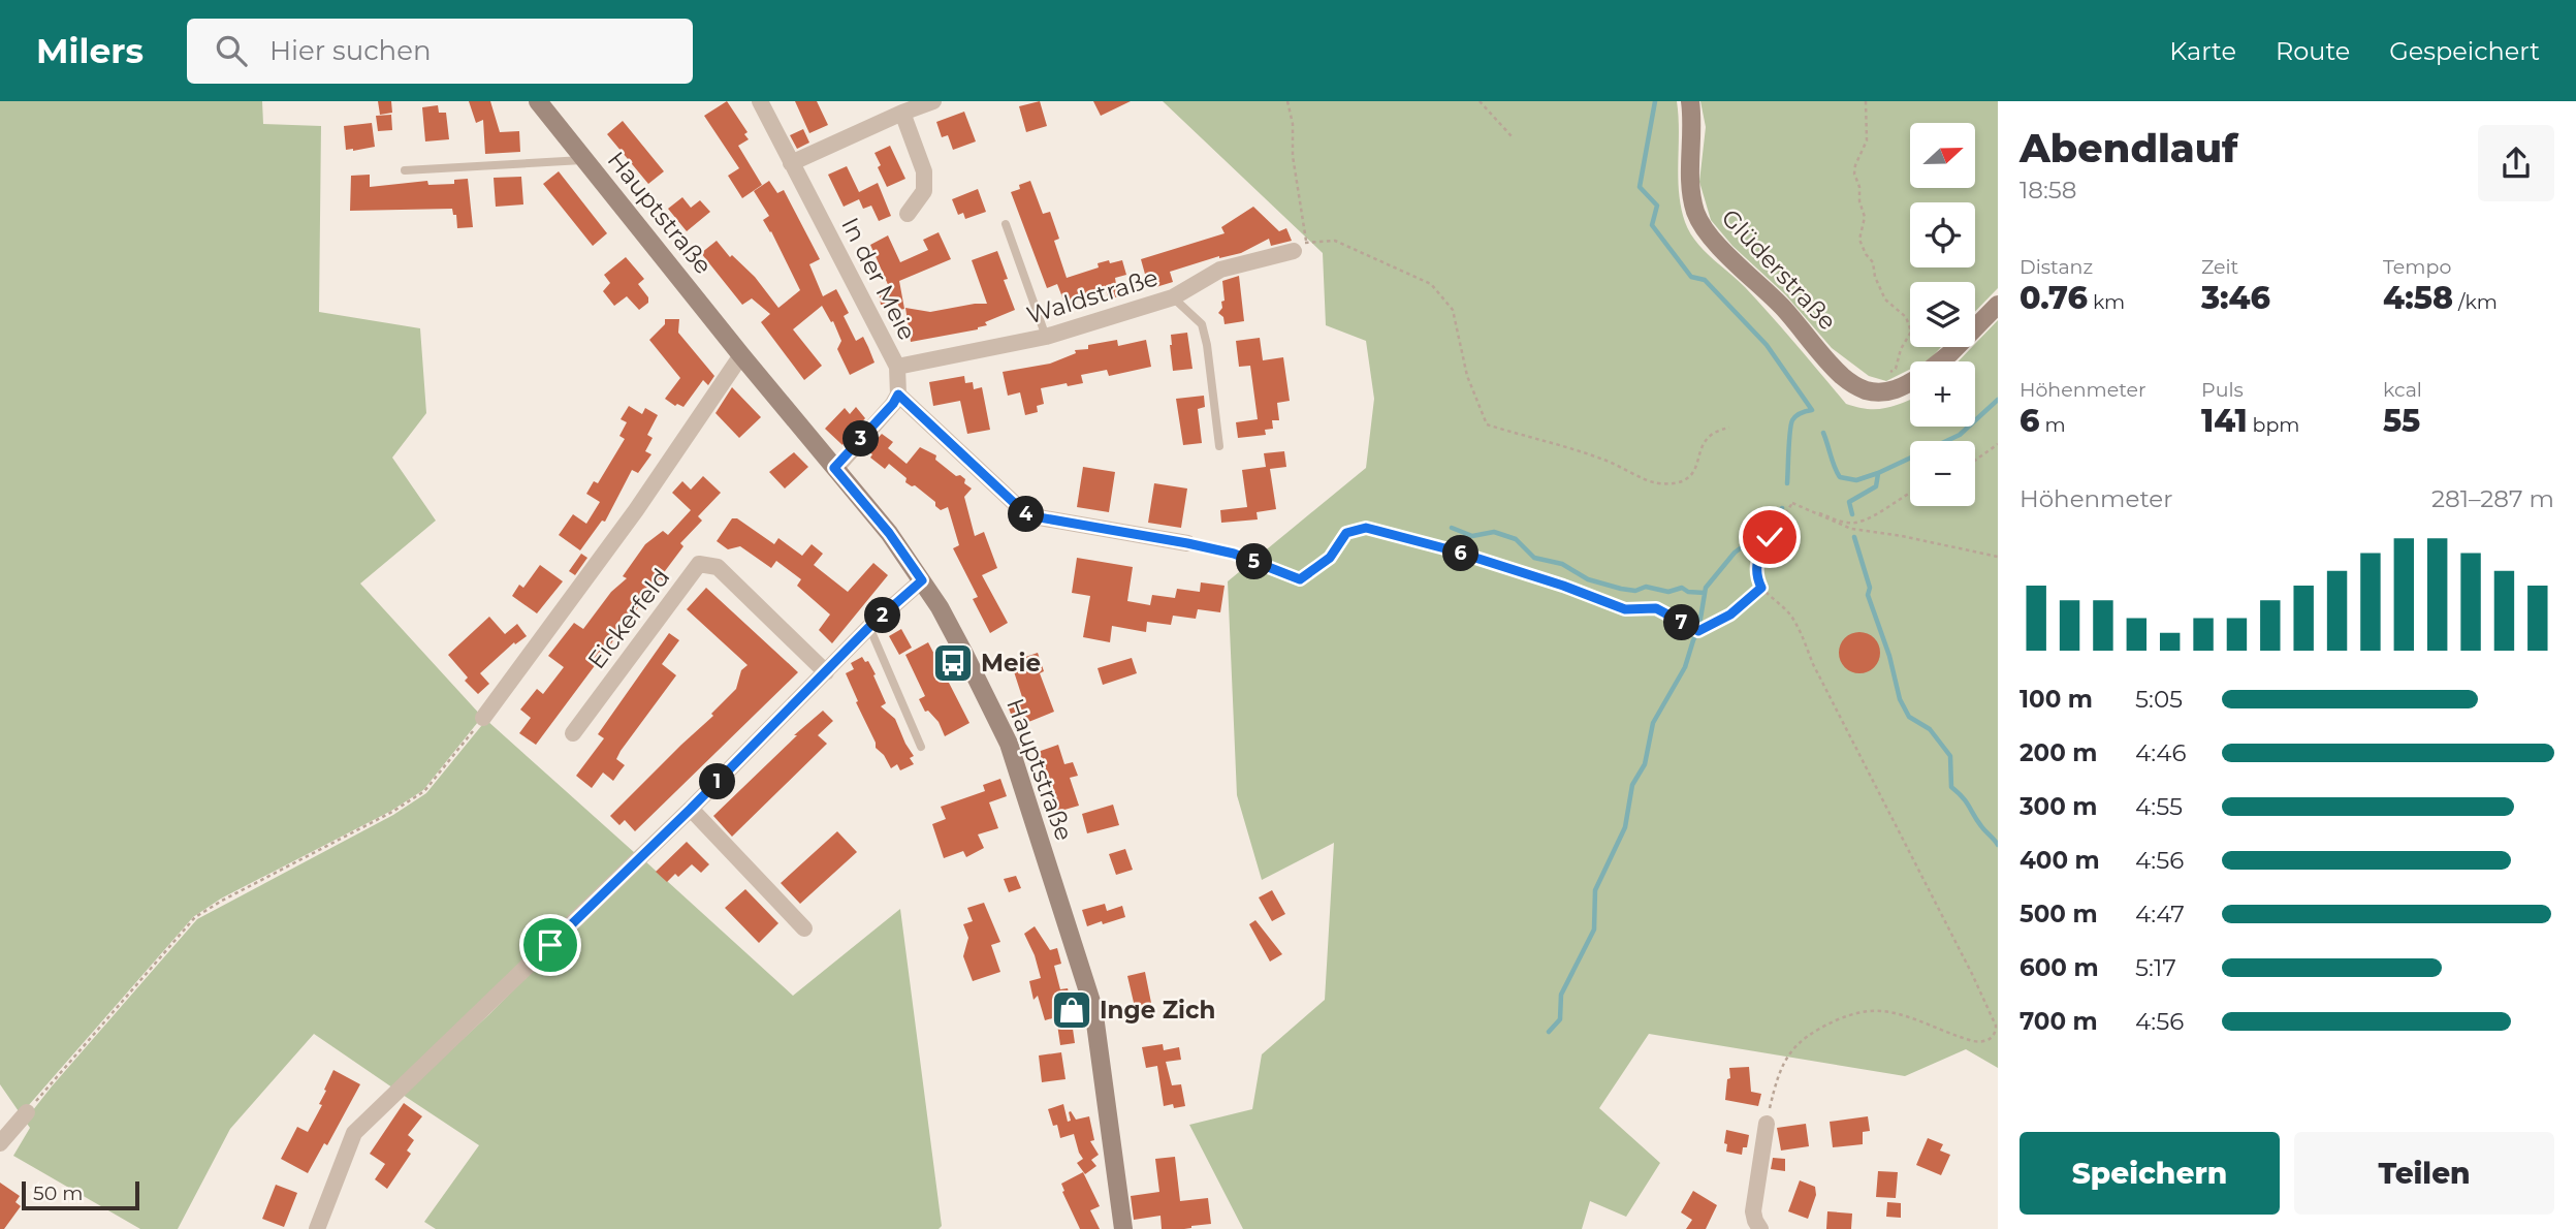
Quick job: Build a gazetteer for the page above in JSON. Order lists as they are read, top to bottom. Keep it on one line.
{"streets":{"main road":["Hauptstraße","Glüderstraße"],"street":["In der Meie","Waldstraße","Eickerfeld"]},"crossings":[["In der Meie","Waldstraße"]],"places":{"bus stop":["Meie"],"shop":["Inge Zich"]},"scale_bar":"50 m","north":"right","page":{"header":"Milers","search":"Hier suchen","nav":["Karte","Route","Gespeichert"],"heading":["Abendlauf","18:58"],"map_buttons":["+","−"],"stats":[["Distanz","0.76 km"],["Zeit","3:46"],["Tempo","4:58 /km"],["Höhenmeter","6 m"],["Puls","141 bpm"],["kcal","55"]],"pins":["3","4","6","5","2","7","1"],"chart":["Höhenmeter","281–287 m"],"list":[{"name":"100 m","note":"5:05"},{"name":"200 m","note":"4:46"},{"name":"300 m","note":"4:55"},{"name":"400 m","note":"4:56"},{"name":"500 m","note":"4:47"},{"name":"600 m","note":"5:17"},{"name":"700 m","note":"4:56"}],"buttons":["Speichern","Teilen"],"scale":"50 m"}}
